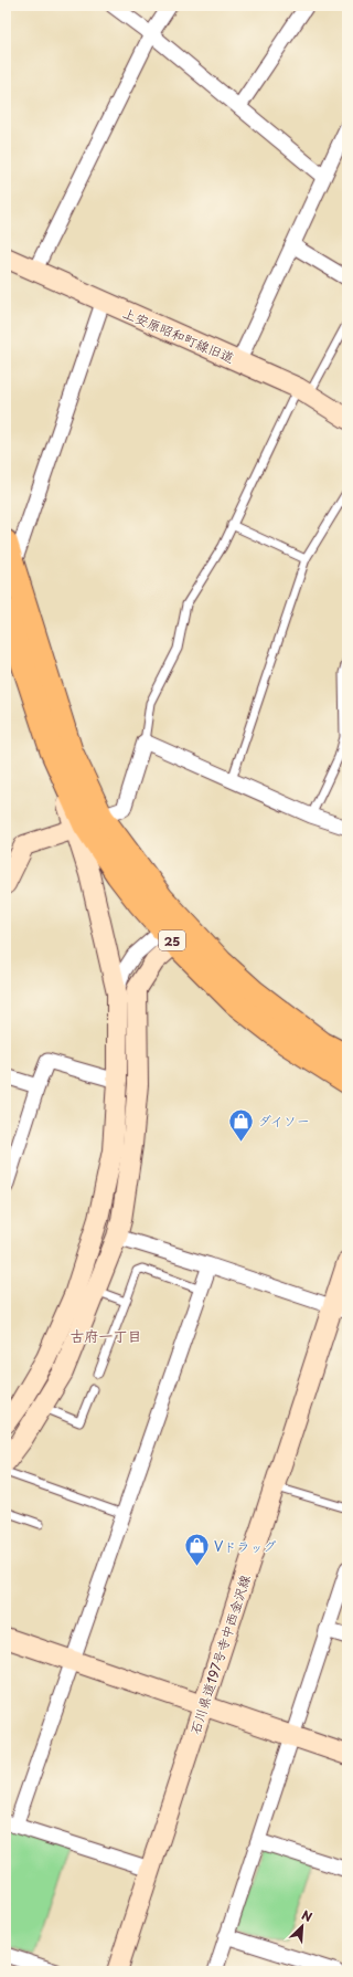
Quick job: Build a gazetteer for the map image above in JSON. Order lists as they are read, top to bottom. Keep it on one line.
{"streets":{"main road":["25"],"street":["上安原昭和町線旧道","石川県道197号寺中西金沢線"]},"districts":["古府一丁目"],"places":{"shop":["ダイソー","Vドラッグ"]},"north":"top right"}
